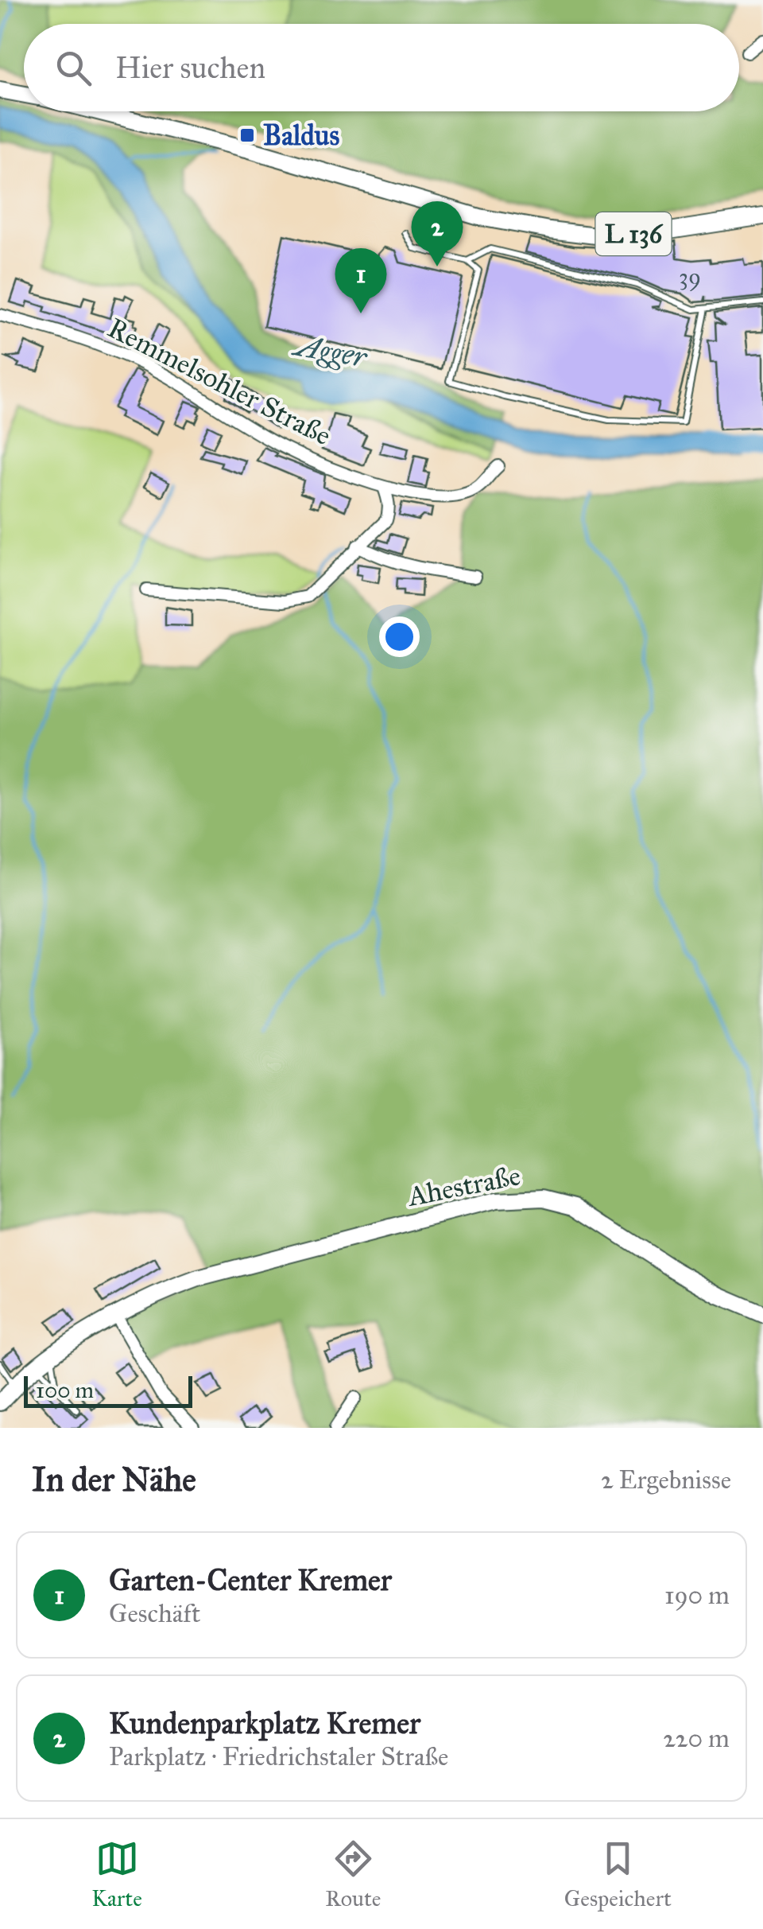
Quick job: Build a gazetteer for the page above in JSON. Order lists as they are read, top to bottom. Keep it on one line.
{"streets":{"main road":["L 136","Ahestraße"],"street":["Remmelsohler Straße"]},"water":["Agger"],"places":{"transit":["Baldus"]},"house_numbers":["39"],"scale_bar":"100 m","page":{"search":"Hier suchen","pins":["2","1"],"scale":"100 m","heading":["In der Nähe","2 Ergebnisse"],"list":[{"mark":"1","name":"Garten-Center Kremer","note":"Geschäft","value":"190 m"},{"mark":"2","name":"Kundenparkplatz Kremer","note":"Parkplatz · Friedrichstaler Straße","value":"220 m"}],"nav":["Karte","Route","Gespeichert"]}}
